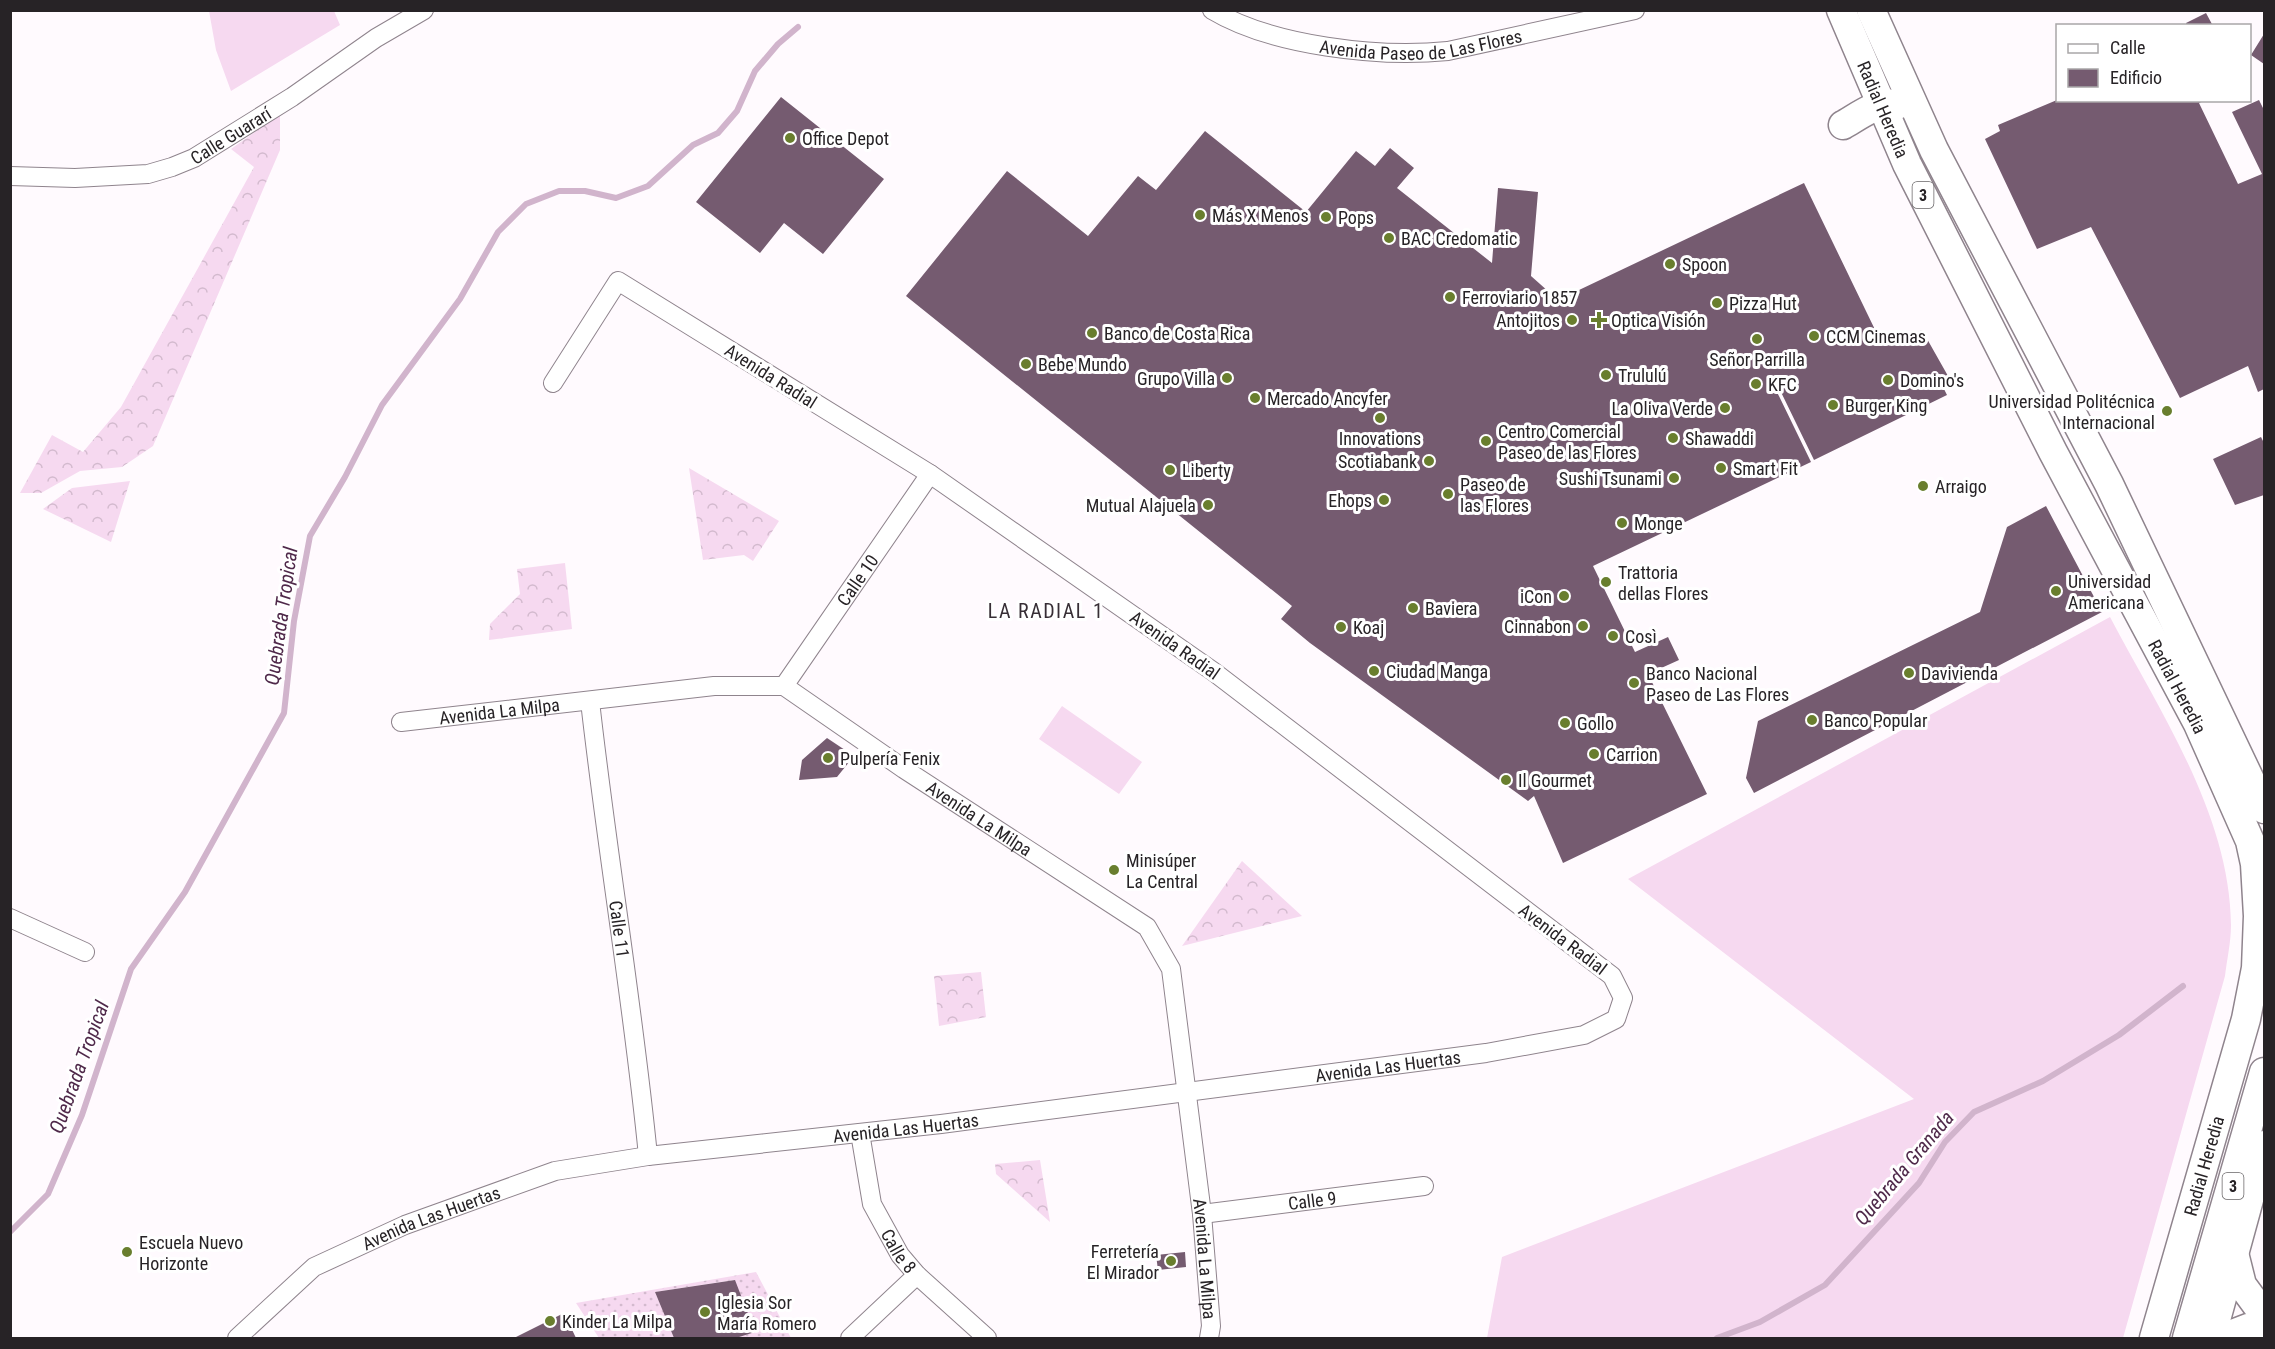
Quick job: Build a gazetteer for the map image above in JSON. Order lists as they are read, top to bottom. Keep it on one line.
{"streets":{"main road":["Radial Heredia","3"],"street":["Avenida Paseo de Las Flores","Calle Guararí","Avenida Radial","Calle 10","Avenida La Milpa","Calle 11","Avenida Las Huertas","Calle 9","Calle 8"]},"crossings":[["Avenida Radial","Calle 10"],["Avenida Radial","Avenida Las Huertas"],["Calle 10","Avenida La Milpa"],["Avenida La Milpa","Calle 11"],["Avenida La Milpa","Avenida Las Huertas"],["Avenida La Milpa","Calle 9"],["Calle 11","Avenida Las Huertas"],["Avenida Las Huertas","Calle 8"]],"districts":["LA RADIAL 1"],"water":["Quebrada Tropical","Quebrada Granada"],"places":{"other":["Office Depot","Más X Menos","Pops","BAC Credomatic","Spoon","Ferroviario 1857","Pizza Hut","Antojitos","Banco de Costa Rica","CCM Cinemas","Señor Parrilla","Bebe Mundo","Trululú","Grupo Villa","Domino's","KFC","Mercado Ancyfer","Burger King","La Oliva Verde","Universidad Politécnica Internacional","Innovations","Shawaddi","Centro Comercial Paseo de las Flores","Scotiabank","Smart Fit","Liberty","Sushi Tsunami","Arraigo","Paseo de las Flores","Ehops","Mutual Alajuela","Monge","Trattoria dellas Flores","Universidad Americana","iCon","Baviera","Cinnabon","Koaj","Così","Ciudad Manga","Davivienda","Banco Nacional Paseo de Las Flores","Banco Popular","Gollo","Carrion","Pulpería Fenix","Il Gourmet","Minisúper La Central","Escuela Nuevo Horizonte","Ferretería El Mirador","Iglesia Sor María Romero","Kinder La Milpa"],"health":["Optica Visión"]},"legend":["Calle","Edificio"]}
